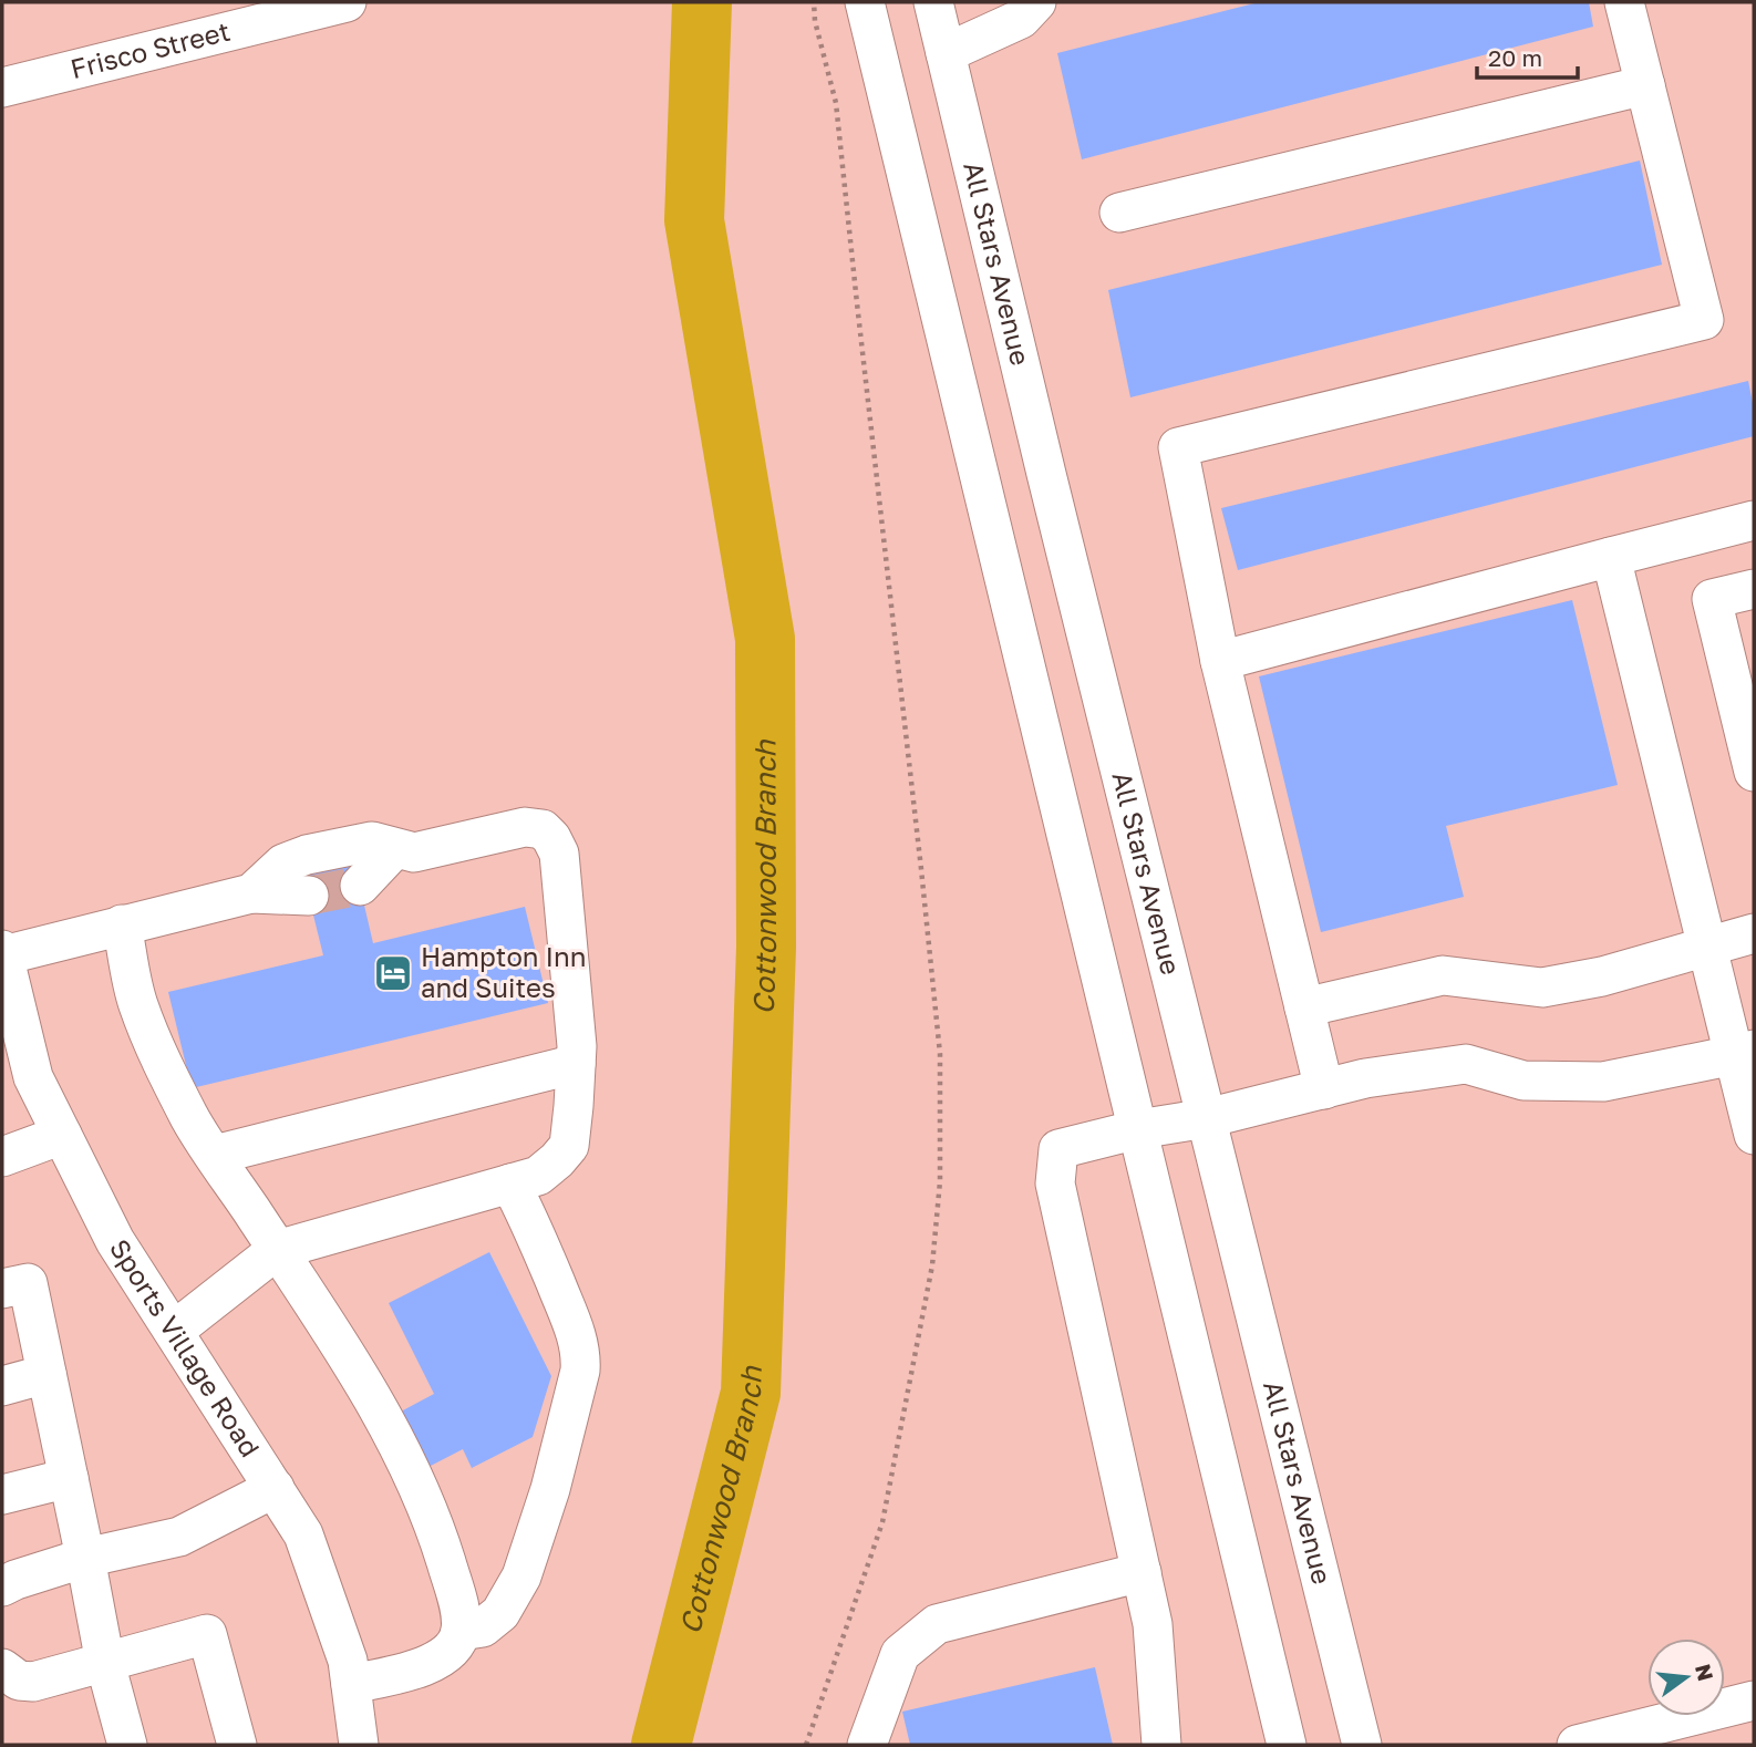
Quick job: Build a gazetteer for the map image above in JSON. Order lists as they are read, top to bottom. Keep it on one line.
{"streets":{"street":["Frisco Street","All Stars Avenue","Sports Village Road"]},"water":["Cottonwood Branch"],"places":{"hotel":["Hampton Inn and Suites"]},"scale_bar":"20 m","north":"right"}
